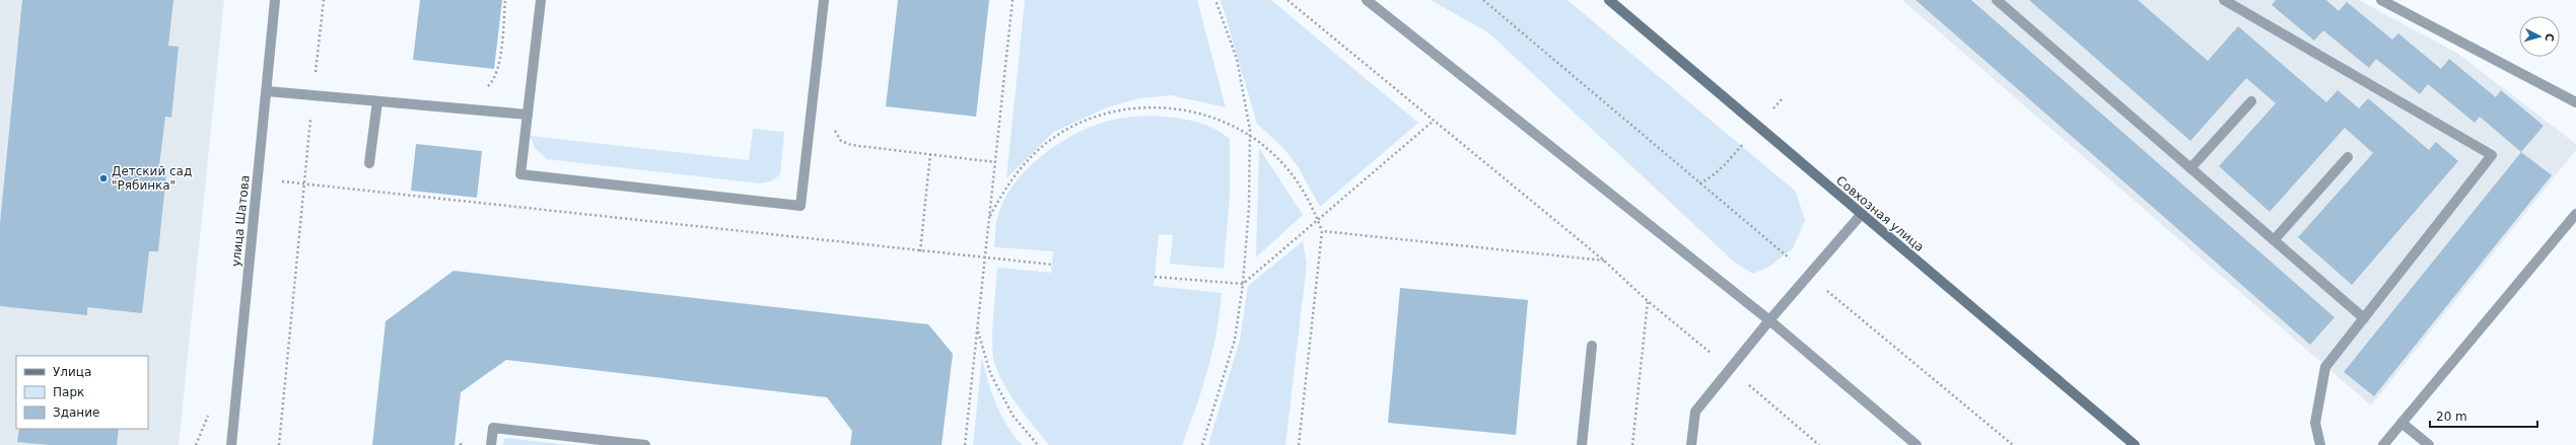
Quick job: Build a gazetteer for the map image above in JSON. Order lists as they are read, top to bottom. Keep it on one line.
{"streets":{"main road":["Совхозная улица"],"street":["улица Шатова"]},"places":["Детский сад \"Рябинка\""],"legend":["Улица","Парк","Здание"],"scale_bar":"20 m","north":"right"}
